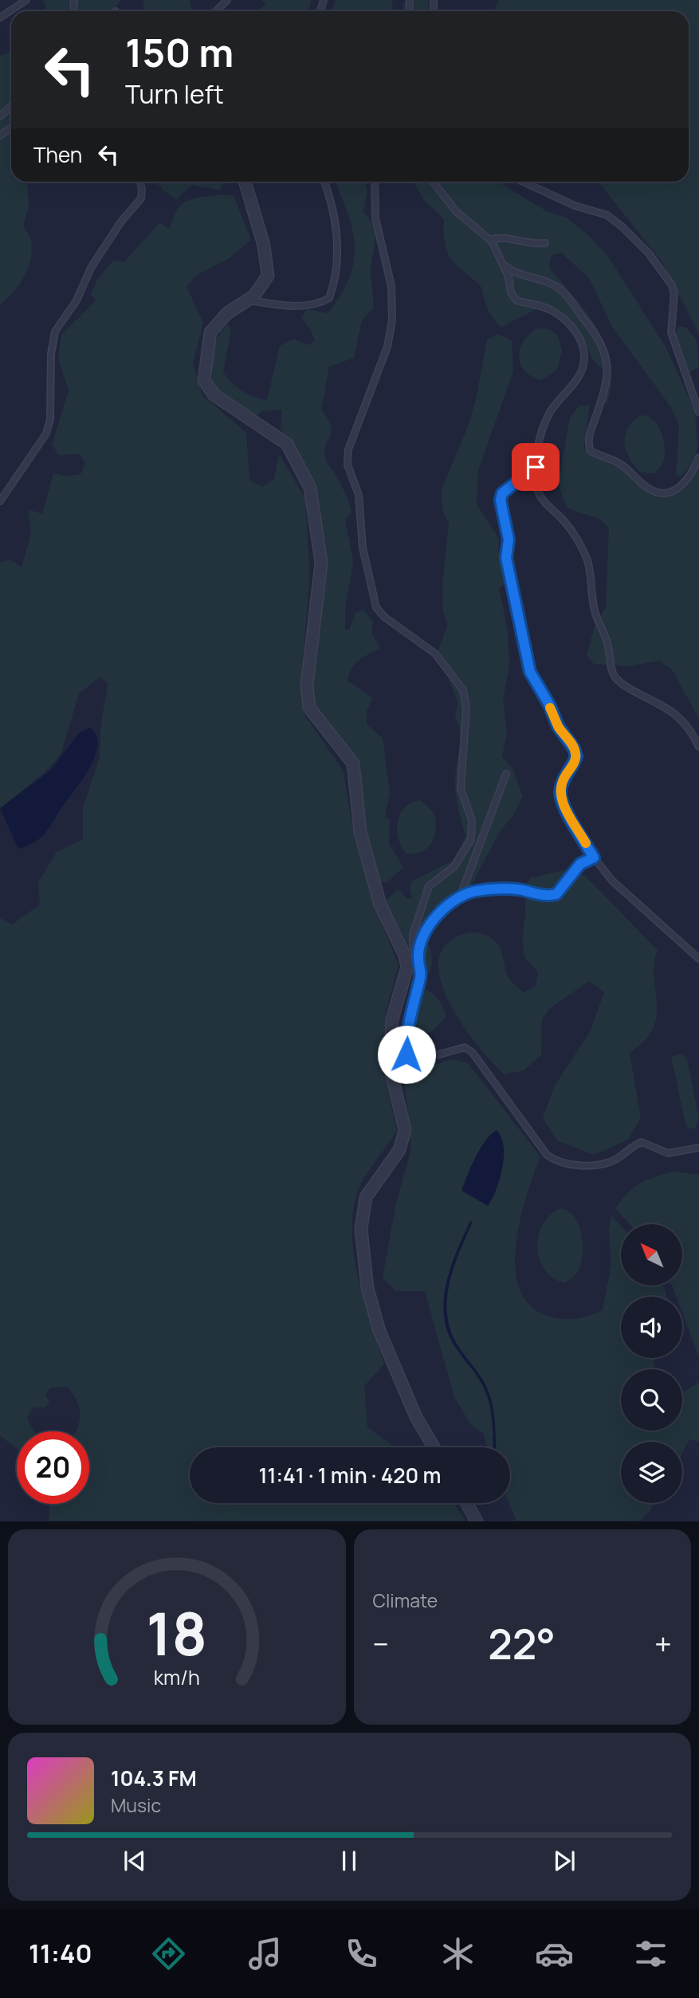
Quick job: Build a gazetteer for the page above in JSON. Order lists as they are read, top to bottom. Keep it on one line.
{"north":"top left","page":{"turn":["150 m","Turn left"],"then":"Then","limit":"20","trip":"11:41 · 1 min · 420 m","tile":"Climate","heat":["−","22°","+"],"song":["104.3 FM","Music"],"tabs":"11:40","gauge":["18","km/h"]}}
